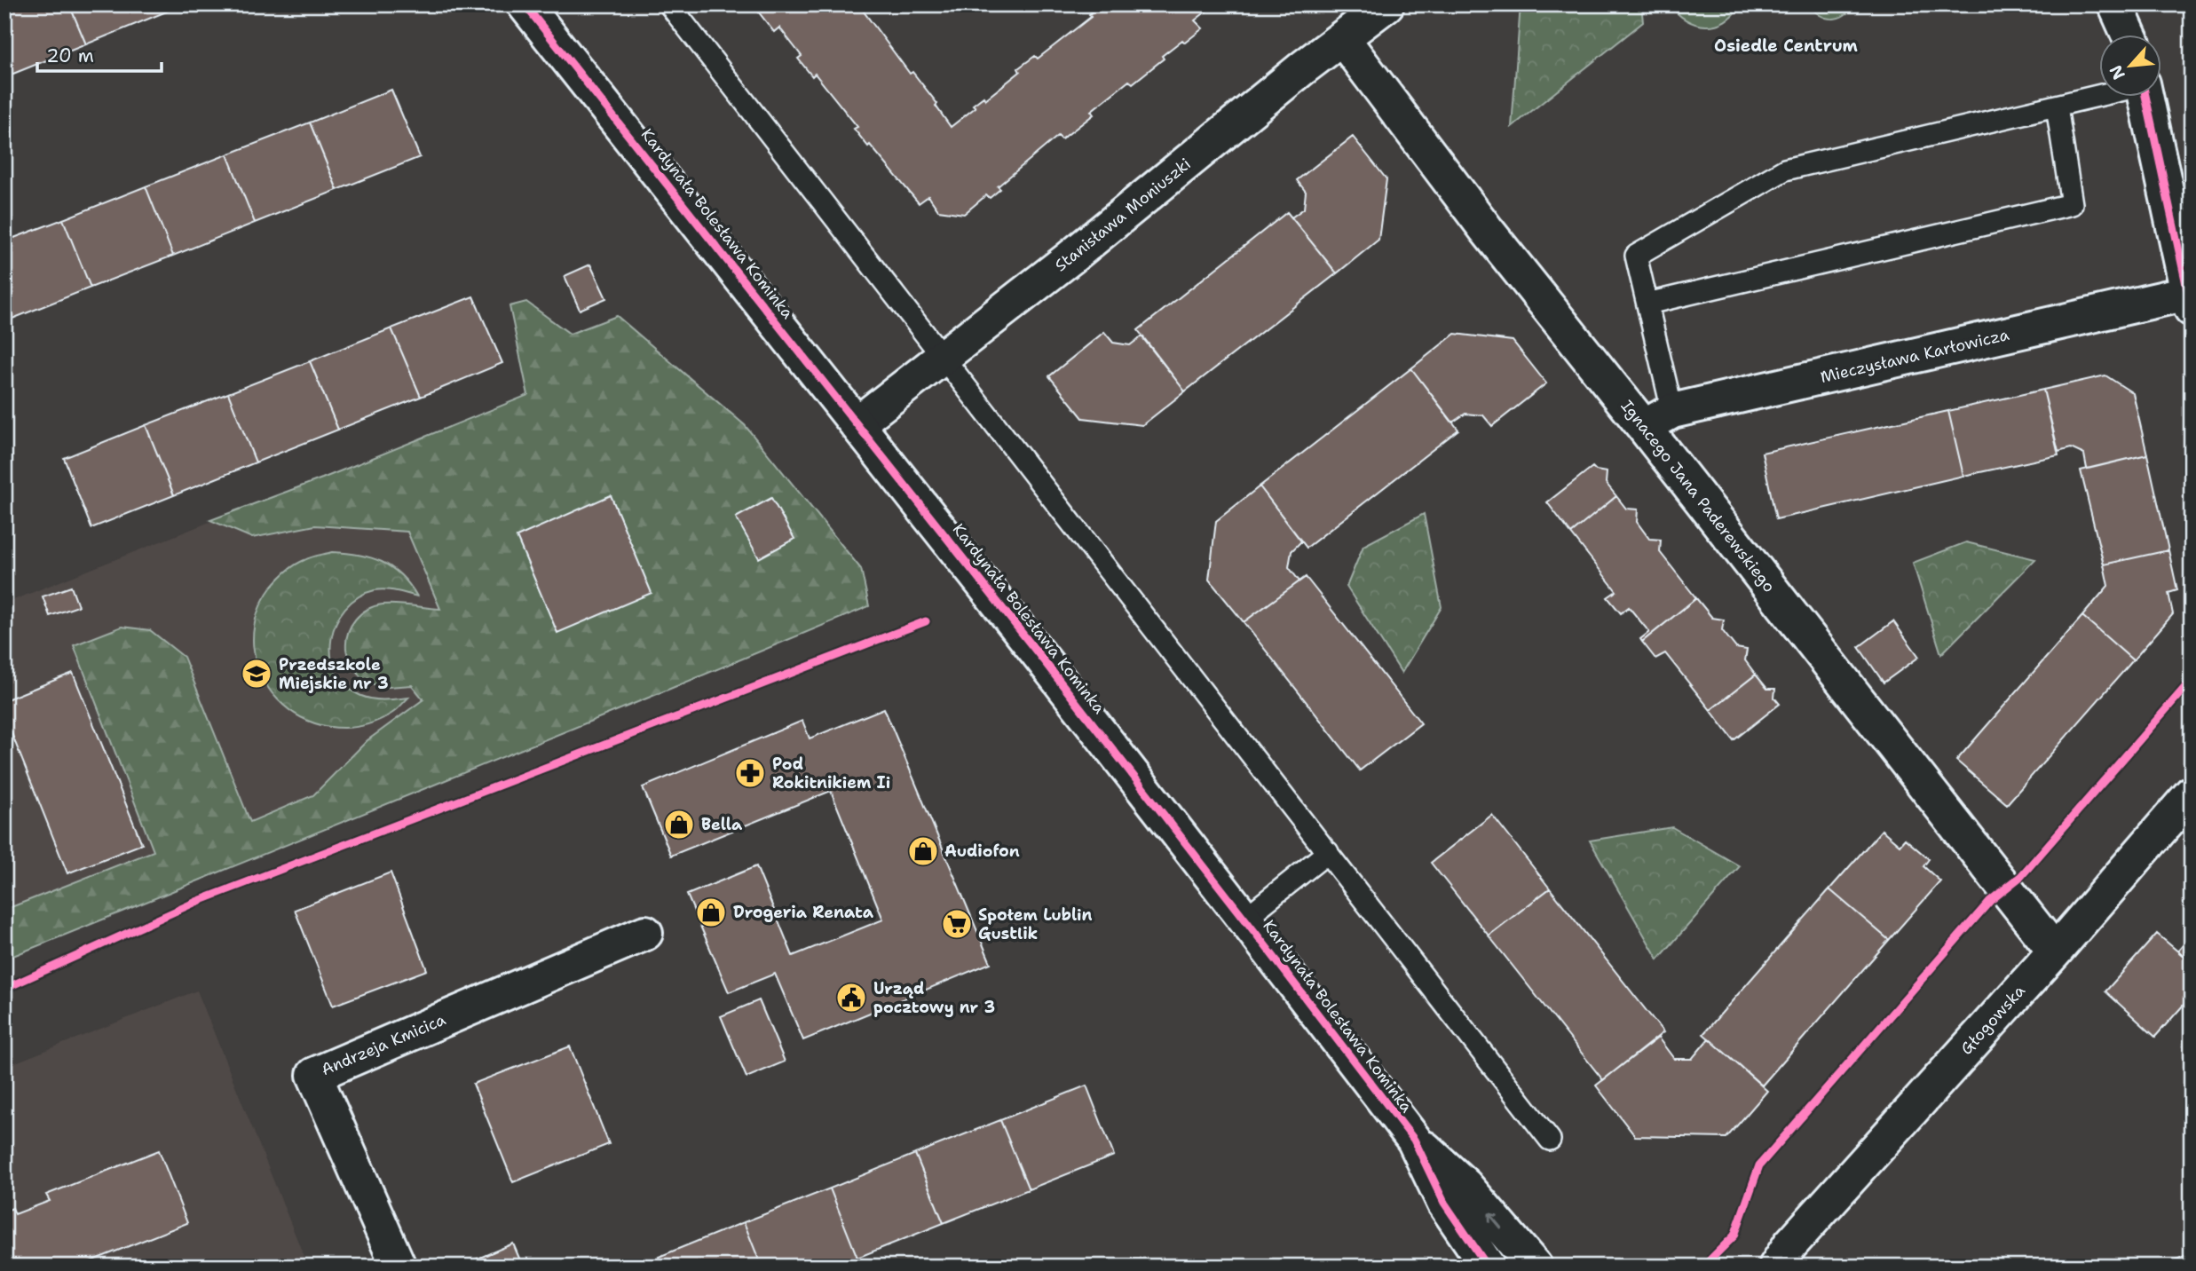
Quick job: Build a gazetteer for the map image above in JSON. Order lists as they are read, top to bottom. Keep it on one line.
{"streets":{"street":["Stanisława Moniuszki","Kardynała Bolesława Kominka","Mieczysława Karłowicza","Ignacego Jana Paderewskiego","Głogowska","Andrzeja Kmicica"]},"crossings":[["Stanisława Moniuszki","Kardynała Bolesława Kominka"],["Stanisława Moniuszki","Ignacego Jana Paderewskiego"],["Mieczysława Karłowicza","Ignacego Jana Paderewskiego"],["Ignacego Jana Paderewskiego","Głogowska"]],"districts":["Osiedle Centrum"],"places":{"school or university":["Przedszkole Miejskie nr 3"],"pharmacy":["Pod Rokitnikiem Ii"],"shop":["Bella","Audiofon","Drogeria Renata"],"supermarket":["Społem Lublin Gustlik"],"public building":["Urząd pocztowy nr 3"]},"scale_bar":"20 m","north":"bottom left"}
